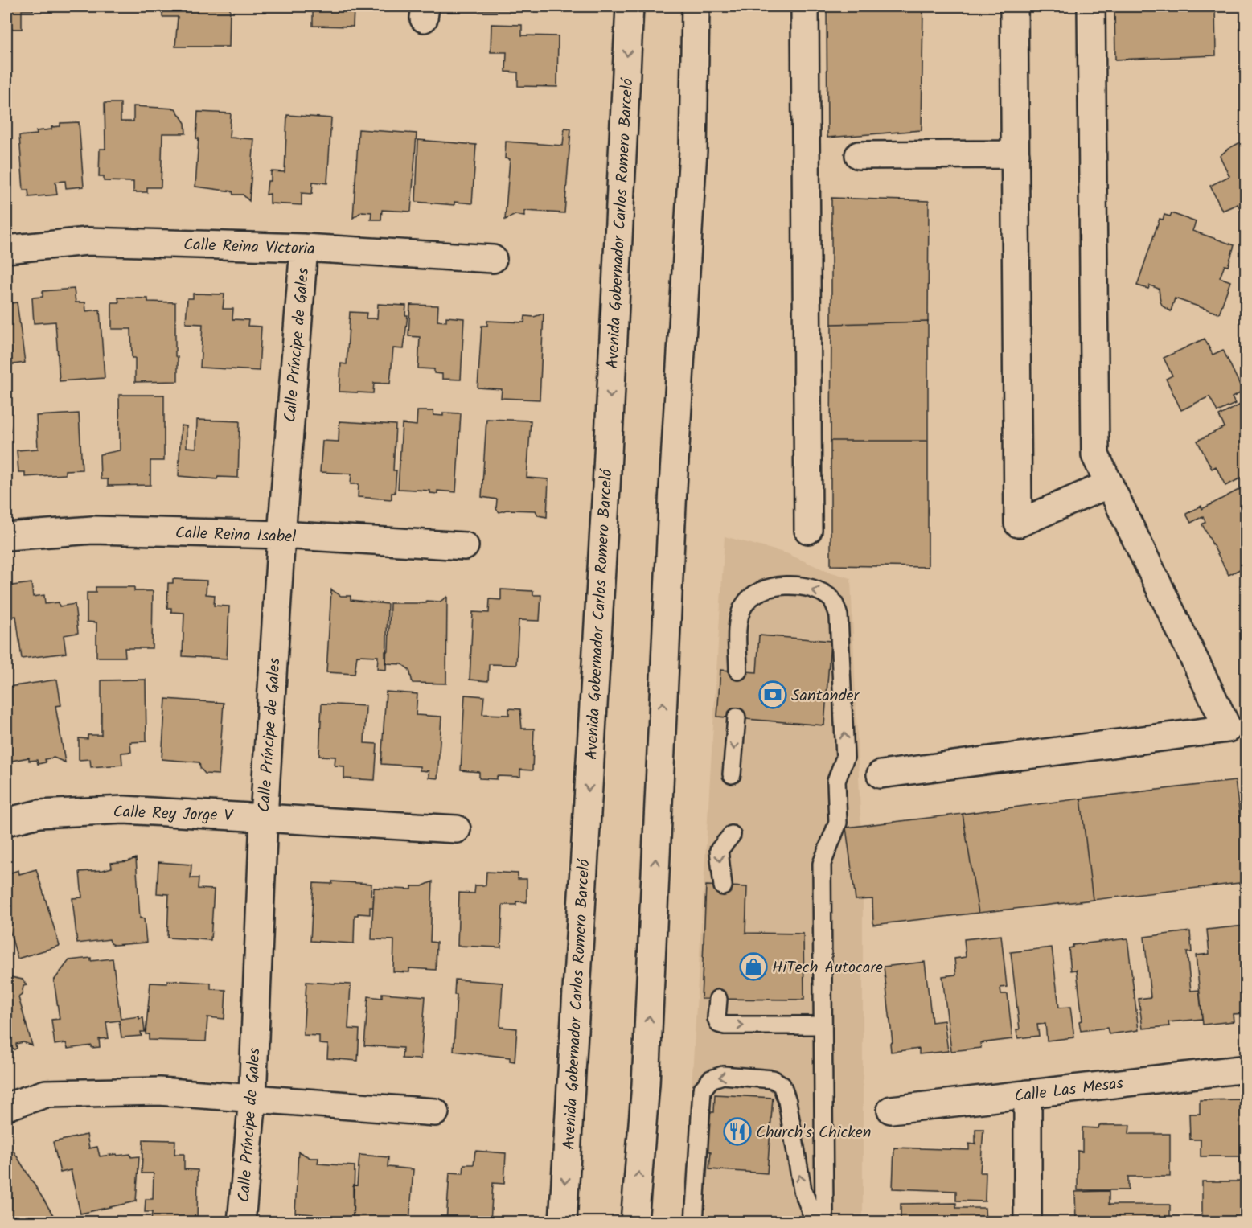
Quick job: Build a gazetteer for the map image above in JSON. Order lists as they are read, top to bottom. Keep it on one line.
{"streets":{"street":["Avenida Gobernador Carlos Romero Barceló","Calle Reina Victoria","Calle Príncipe de Gales","Calle Reina Isabel","Calle Rey Jorge V","Calle Las Mesas"]},"crossings":[["Calle Reina Victoria","Calle Príncipe de Gales"],["Calle Príncipe de Gales","Calle Reina Isabel"],["Calle Príncipe de Gales","Calle Rey Jorge V"]],"places":{"bank":["Santander"],"shop":["HiTech Autocare"],"restaurant":["Church's Chicken"]}}
